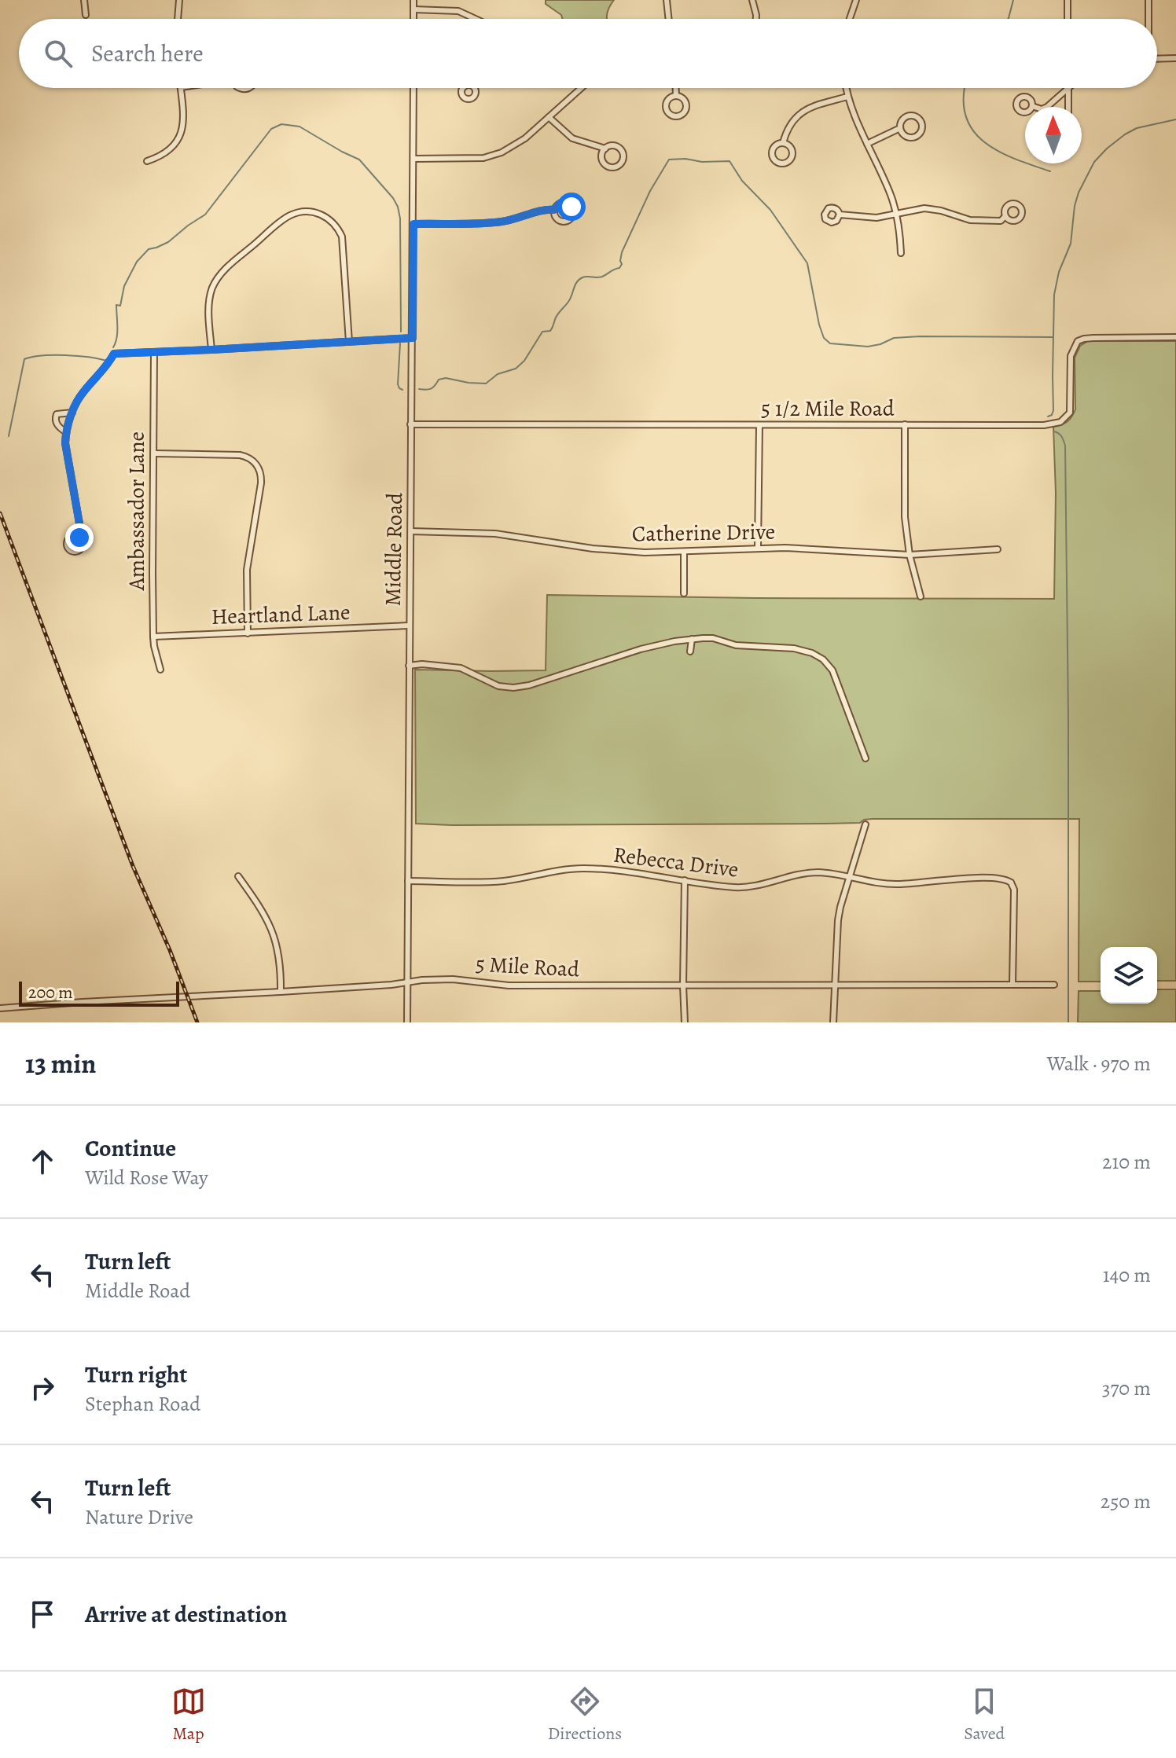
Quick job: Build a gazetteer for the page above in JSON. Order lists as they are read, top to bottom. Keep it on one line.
{"streets":{"street":["5 1/2 Mile Road","Ambassador Lane","Catherine Drive","Middle Road","Heartland Lane","Rebecca Drive","5 Mile Road"]},"crossings":[["5 1/2 Mile Road","Middle Road"],["Ambassador Lane","Heartland Lane"],["Catherine Drive","Middle Road"],["Middle Road","Heartland Lane"],["Middle Road","Rebecca Drive"],["Middle Road","5 Mile Road"],["Rebecca Drive","5 Mile Road"]],"scale_bar":"200 m","north":"top","page":{"search":"Search here","scale":"200 m","heading":["13 min","Walk · 970 m"],"list":[["Continue","Wild Rose Way","210 m"],["Turn left","Middle Road","140 m"],["Turn right","Stephan Road","370 m"],["Turn left","Nature Drive","250 m"],"Arrive at destination"],"nav":["Map","Directions","Saved"]}}
